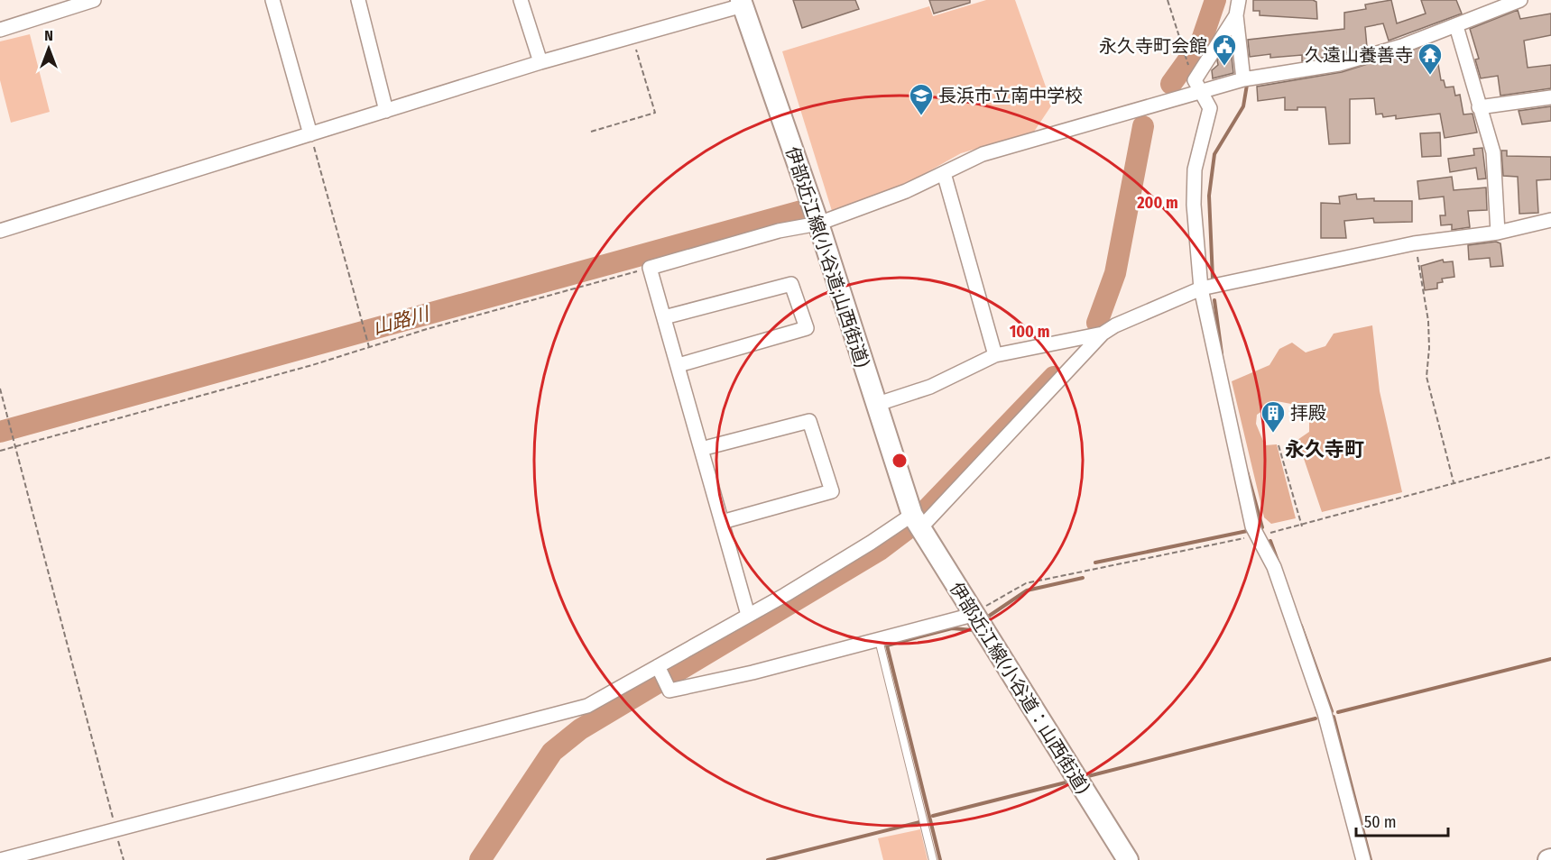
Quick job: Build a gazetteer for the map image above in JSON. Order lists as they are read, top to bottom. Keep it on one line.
{"streets":{"main road":["伊部近江線(小谷道;山西街道)","伊部近江線(小谷道：山西街道)"]},"crossings":[["伊部近江線(小谷道;山西街道)","伊部近江線(小谷道：山西街道)"]],"districts":["永久寺町"],"water":["山路川"],"places":{"public building":["永久寺町会館"],"temple":["久遠山養善寺"],"school or university":["長浜市立南中学校"],"building":["拝殿"]},"scale_bar":"50 m","north":"top","rings":["200 m","100 m"]}
